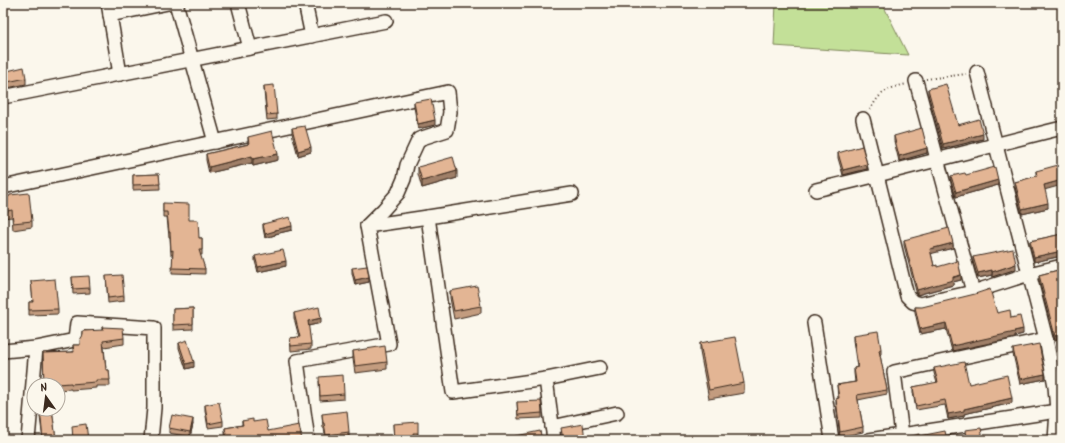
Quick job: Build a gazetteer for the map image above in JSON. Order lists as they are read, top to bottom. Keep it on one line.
{"north":"top"}
